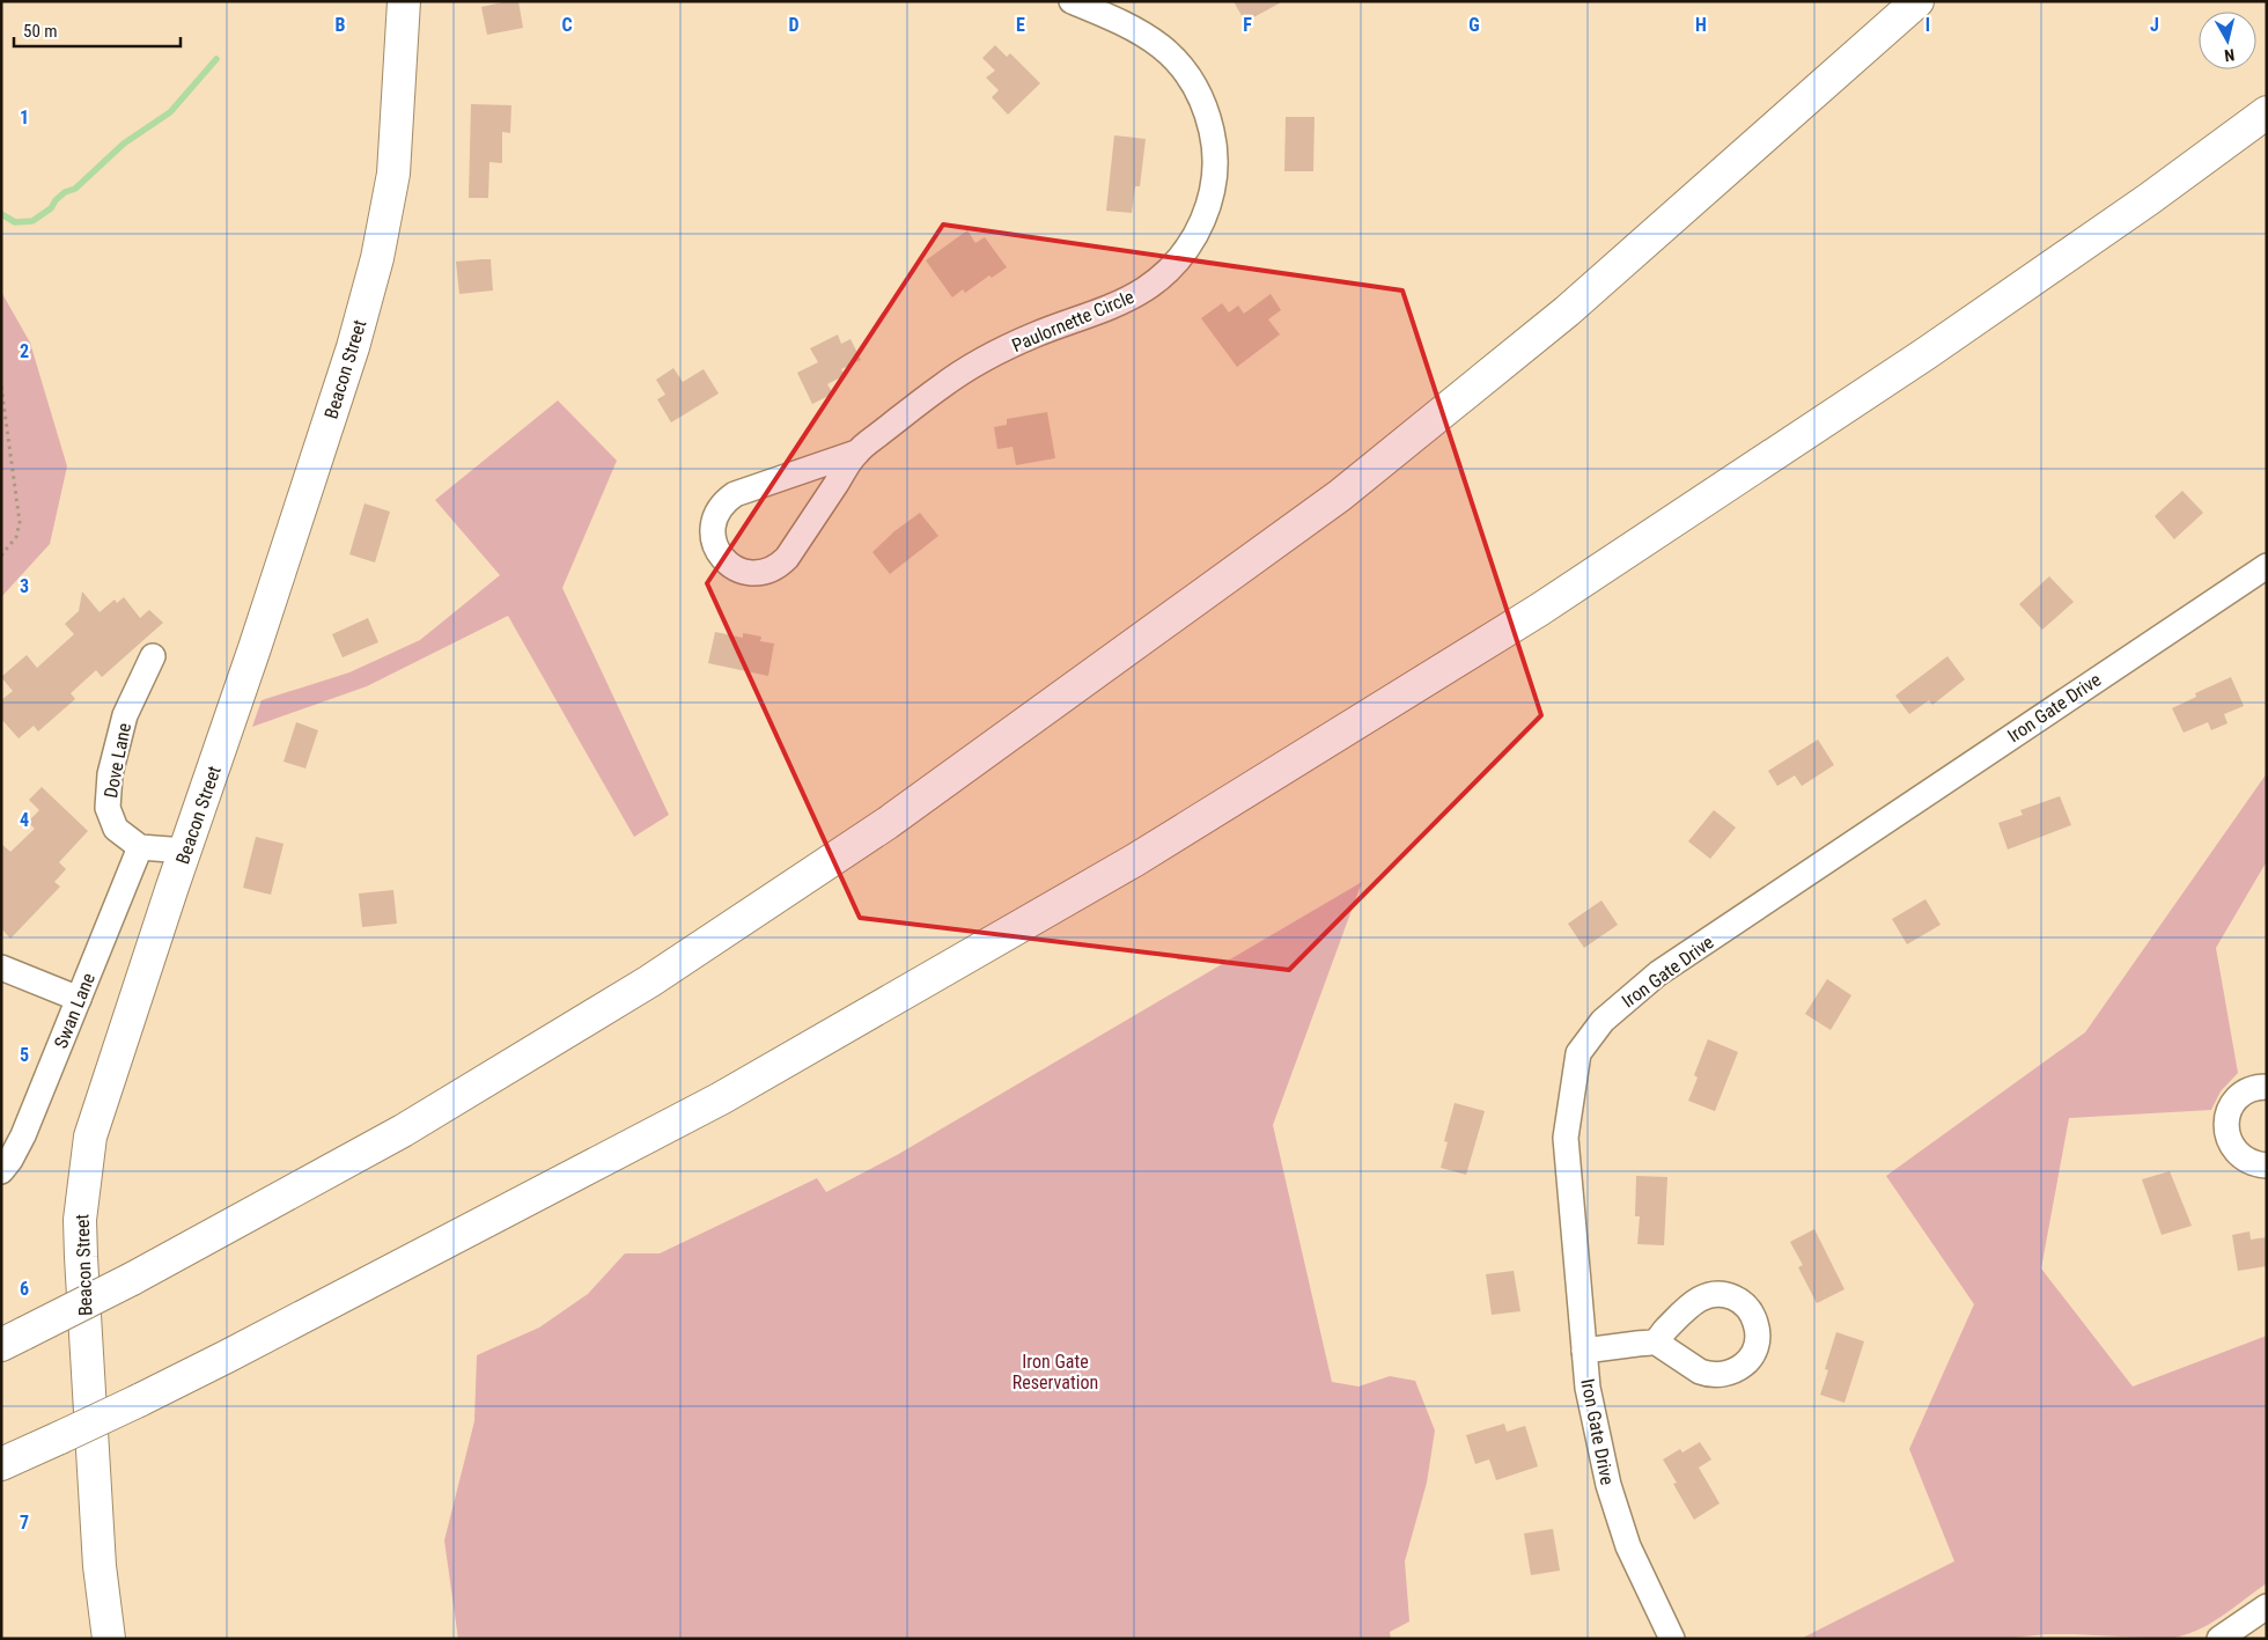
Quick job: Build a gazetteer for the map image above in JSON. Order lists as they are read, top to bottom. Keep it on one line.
{"streets":{"main road":["Beacon Street"],"street":["Paulornette Circle","Iron Gate Drive","Dove Lane","Swan Lane"]},"crossings":[["Dove Lane","Swan Lane"]],"parks":["Iron Gate Reservation"],"scale_bar":"50 m","north":"bottom","grid":{"columns":["B","C","D","E","F","G","H","I","J"],"rows":["1","2","3","4","5","6","7"]}}
